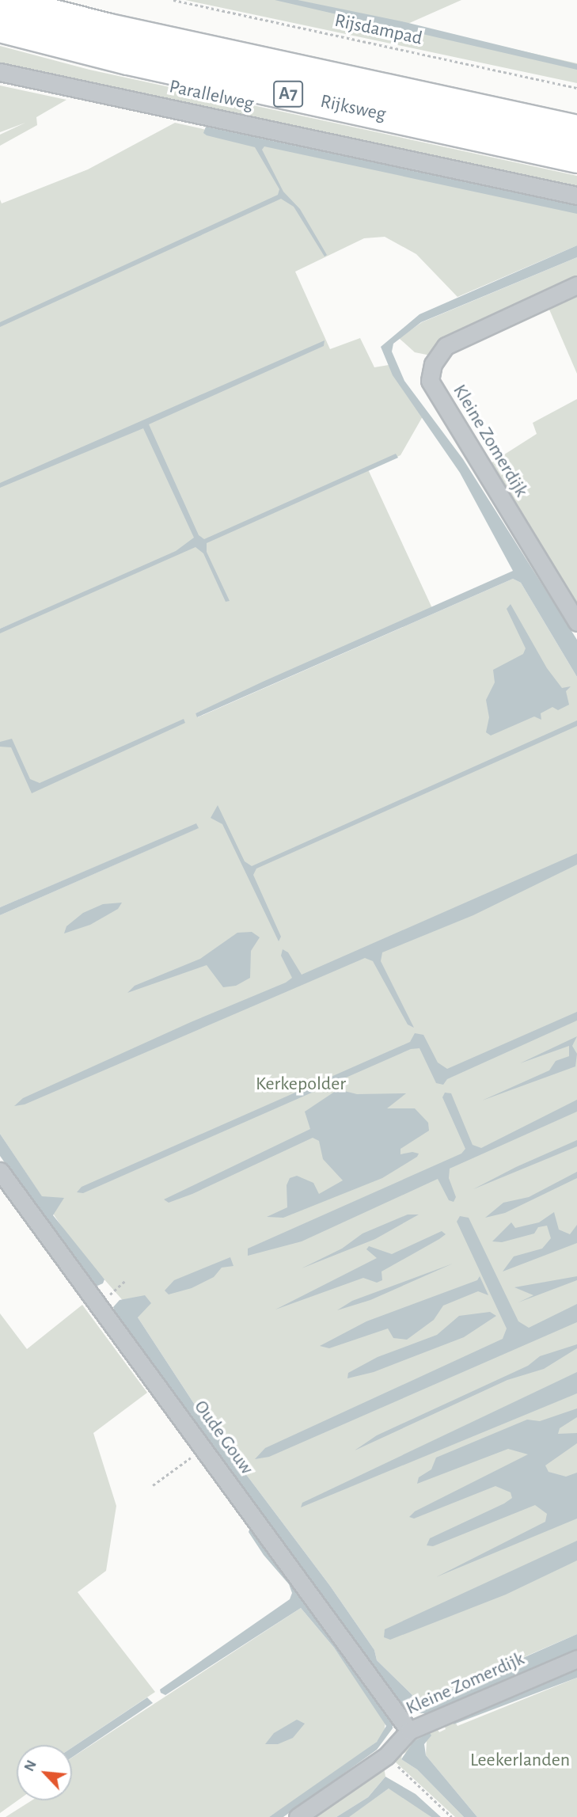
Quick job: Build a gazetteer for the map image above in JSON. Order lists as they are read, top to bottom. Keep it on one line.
{"streets":{"highway":["A7","Rijksweg"],"street":["Parallelweg","Kleine Zomerdijk","Oude Gouw"],"path":["Rijsdampad"]},"crossings":[["Kleine Zomerdijk","Oude Gouw"]],"parks":["Kerkepolder","Leekerlanden"],"north":"top left"}
